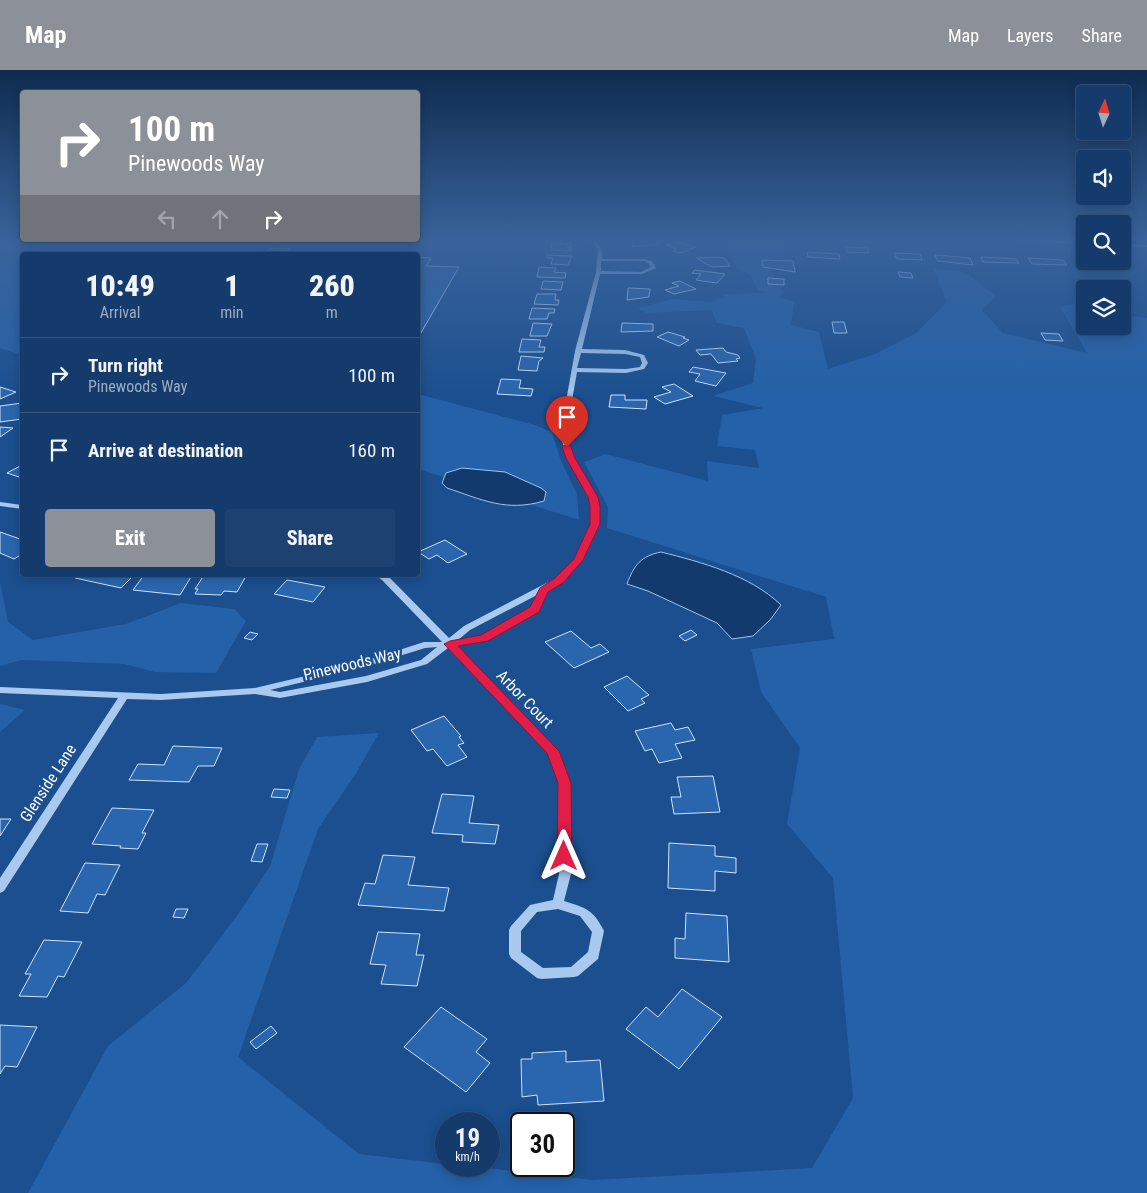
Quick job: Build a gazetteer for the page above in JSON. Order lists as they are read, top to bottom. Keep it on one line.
{"streets":{"street":["Pinewoods Way","Arbor Court","Glenside Lane"]},"crossings":[["Pinewoods Way","Arbor Court"],["Pinewoods Way","Glenside Lane"]],"north":"top","page":{"header":"Map","nav":["Map","Layers","Share"],"turn":["100 m","Pinewoods Way"],"eta":["10:49","Arrival","1","min","260","m"],"list":[{"name":"Turn right","note":"Pinewoods Way","value":"100 m"},{"name":"Arrive at destination","value":"160 m"}],"buttons":["Exit","Share"],"speed":"19 km/h","limit":"30"}}
